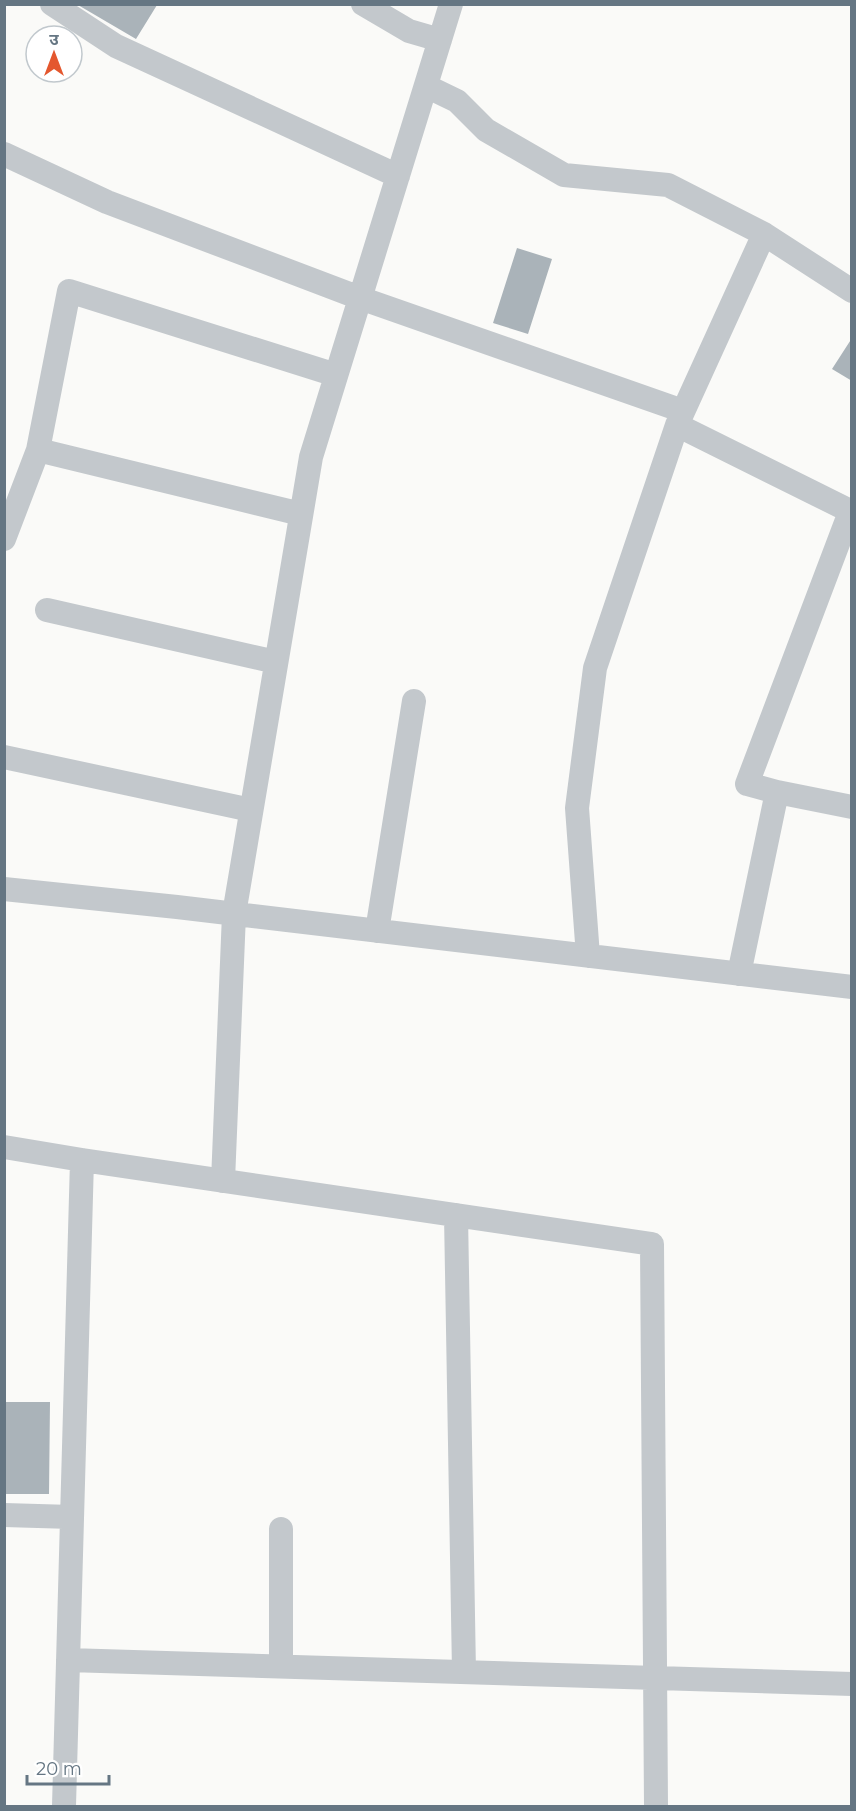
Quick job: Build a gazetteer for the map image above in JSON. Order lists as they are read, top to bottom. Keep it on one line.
{"scale_bar":"20 m","north":"top"}
